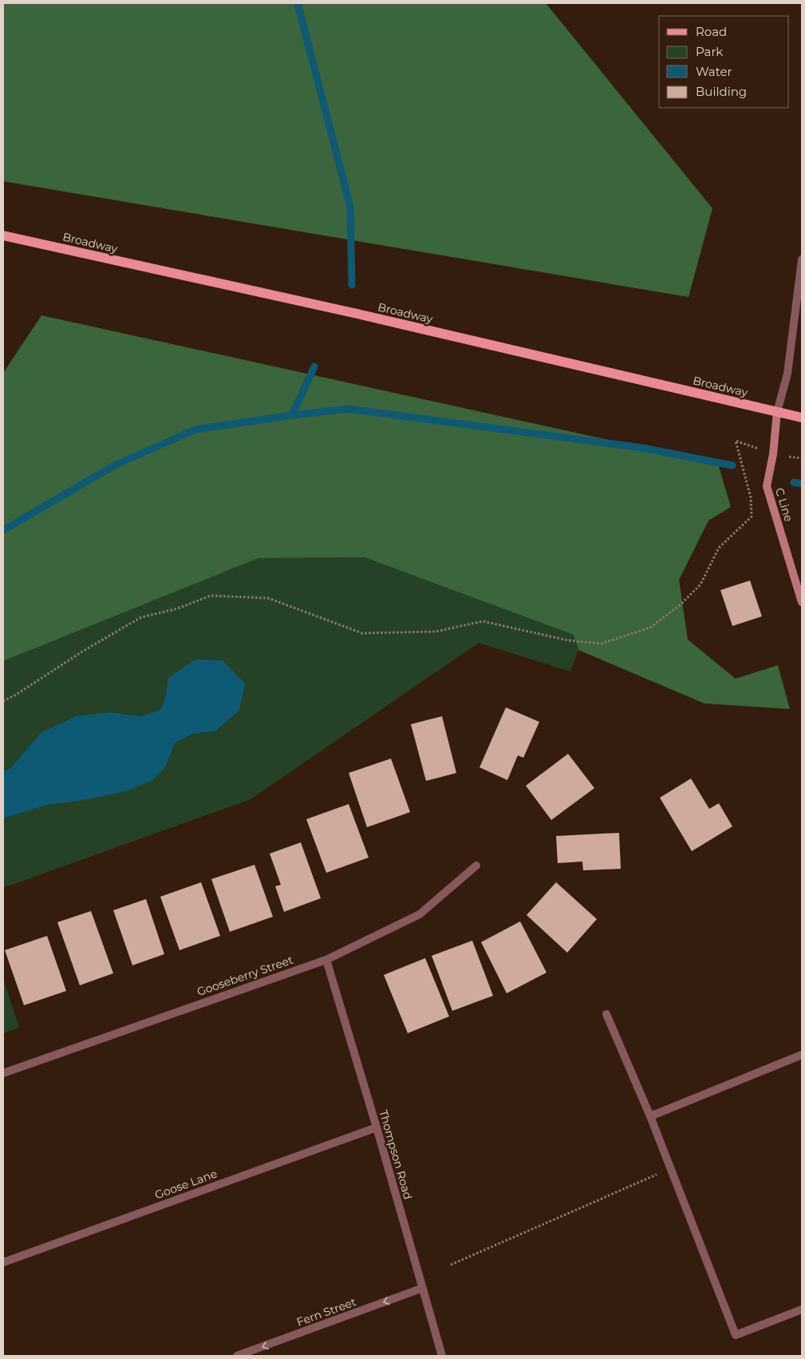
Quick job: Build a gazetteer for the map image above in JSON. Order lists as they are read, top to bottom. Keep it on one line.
{"streets":{"main road":["Broadway"],"street":["C Line","Gooseberry Street","Thompson Road","Goose Lane","Fern Street"]},"crossings":[["Broadway","C Line"],["Gooseberry Street","Thompson Road"],["Thompson Road","Goose Lane"],["Thompson Road","Fern Street"]],"one_way":["Fern Street"],"legend":["Road","Park","Water","Building"]}
